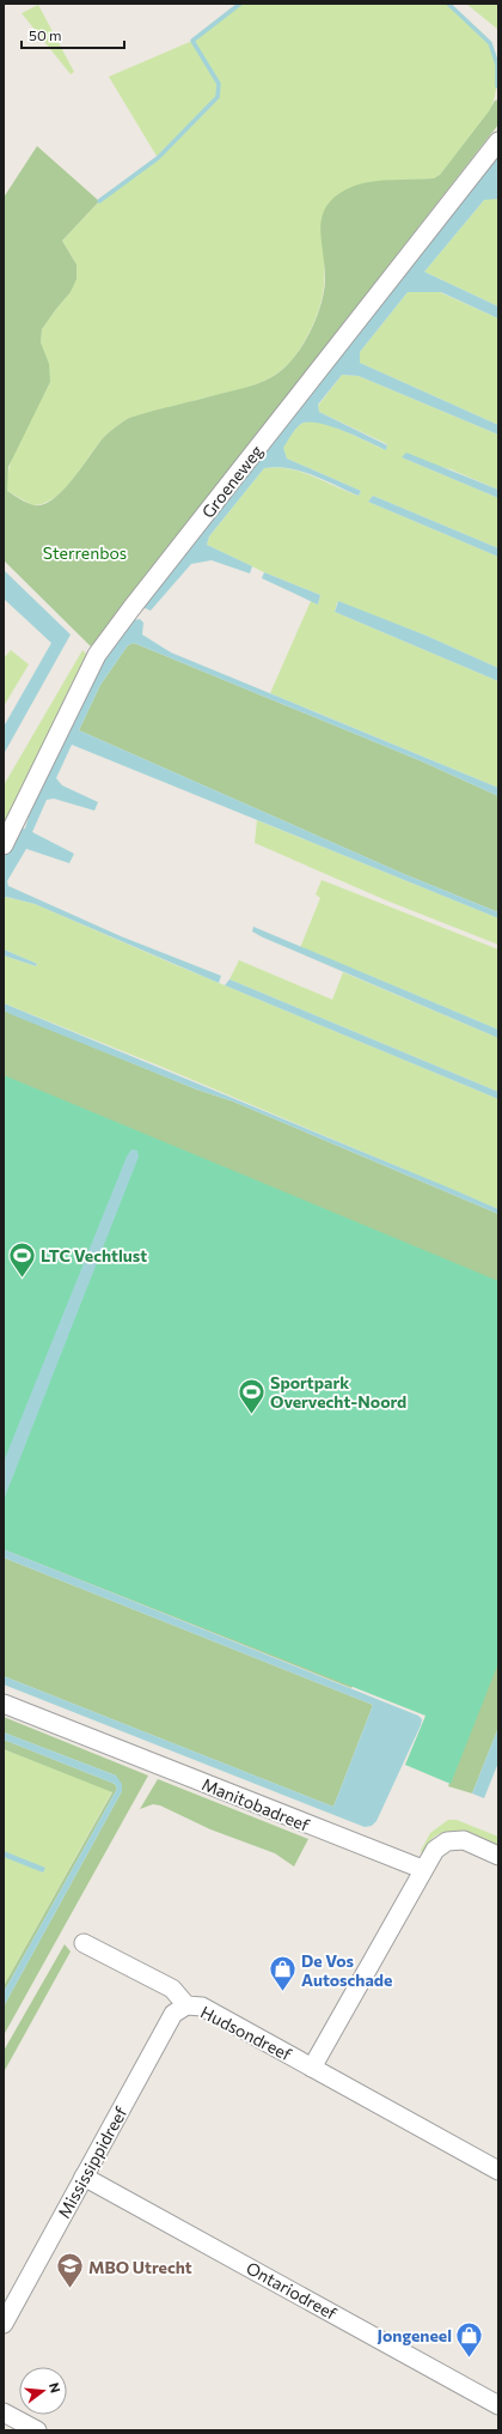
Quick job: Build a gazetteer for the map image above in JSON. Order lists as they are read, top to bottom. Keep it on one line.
{"streets":{"street":["Groeneweg","Manitobadreef","Hudsondreef","Mississippidreef","Ontariodreef"]},"crossings":[["Hudsondreef","Mississippidreef"],["Mississippidreef","Ontariodreef"]],"parks":["Sterrenbos"],"places":{"sports":["LTC Vechtlust","Sportpark Overvecht-Noord"],"shop":["De Vos Autoschade","Jongeneel"],"school or university":["MBO Utrecht"]},"scale_bar":"50 m","north":"right"}
